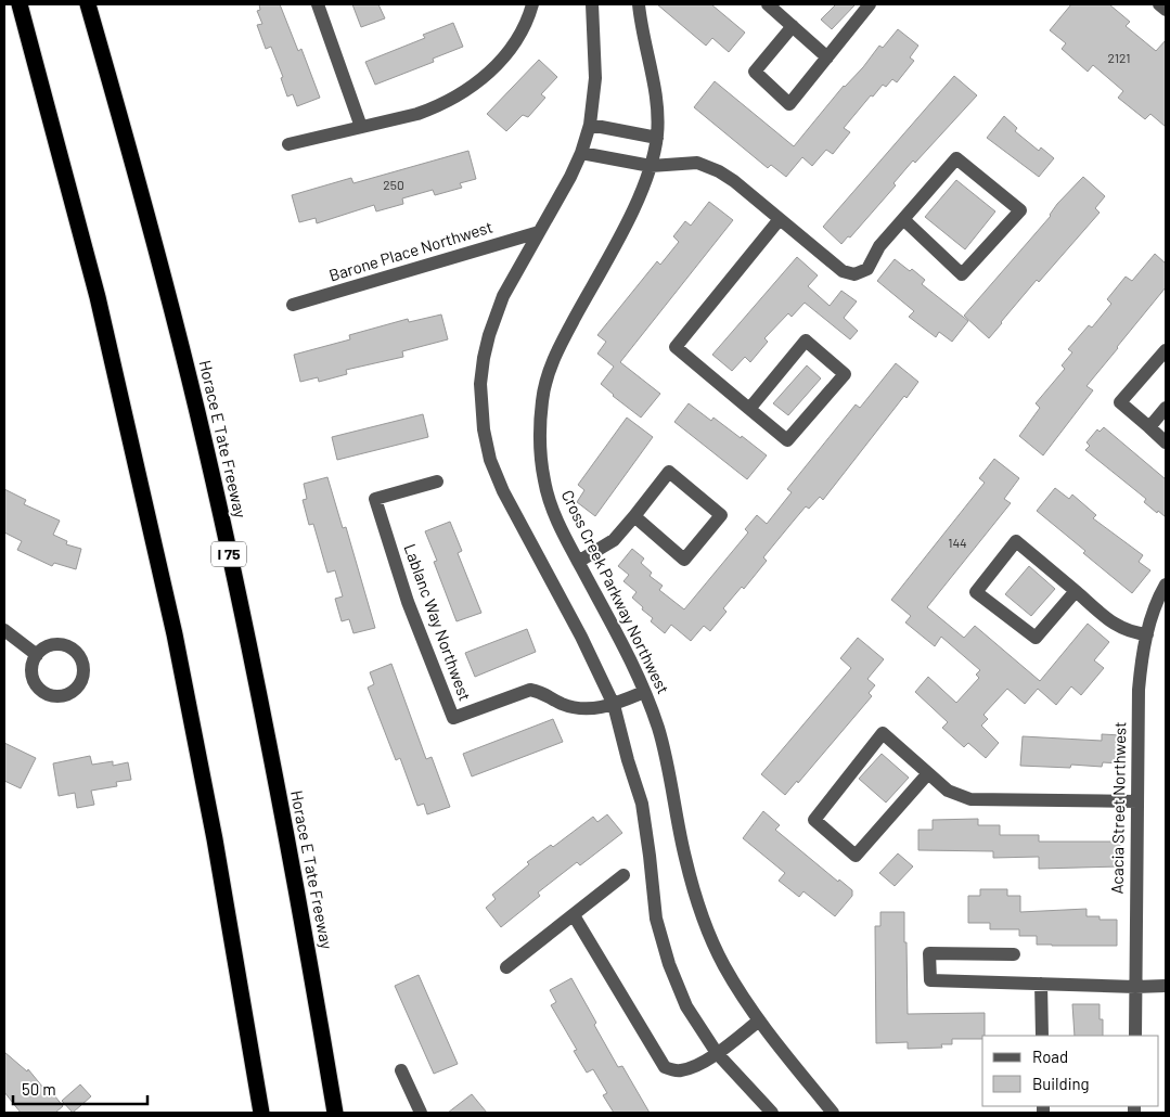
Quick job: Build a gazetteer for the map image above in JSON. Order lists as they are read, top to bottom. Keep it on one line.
{"streets":{"highway":["Horace E Tate Freeway","I 75"],"street":["Barone Place Northwest","Cross Creek Parkway Northwest","Lablanc Way Northwest","Acacia Street Northwest"]},"crossings":[["Cross Creek Parkway Northwest","Lablanc Way Northwest"]],"house_numbers":["2121","250","144"],"legend":["Road","Building"],"scale_bar":"50 m"}
